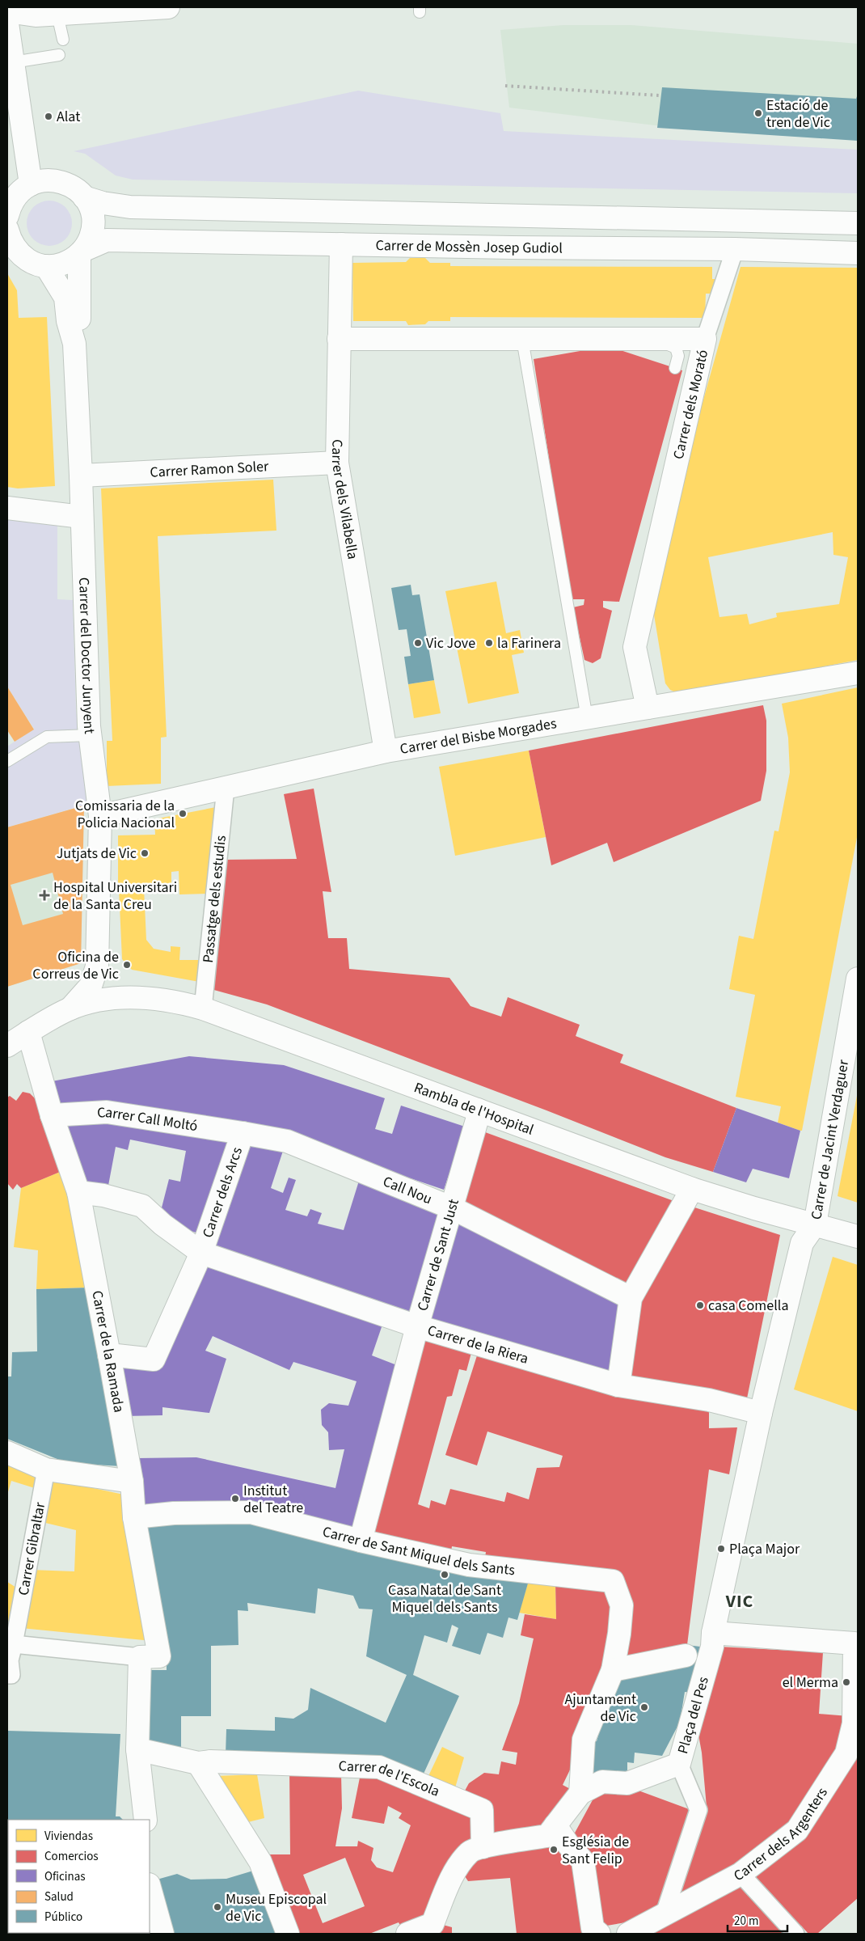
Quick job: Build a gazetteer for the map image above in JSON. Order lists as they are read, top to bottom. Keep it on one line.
{"streets":{"street":["Carrer de Mossèn Josep Gudiol","Carrer dels Morató","Carrer Ramon Soler","Carrer dels Vilabella","Carrer del Doctor Junyent","Carrer del Bisbe Morgades","Passatge dels estudis","Rambla de l'Hospital","Carrer Call Moltó","Carrer de Jacint Verdaguer","Call Nou","Carrer dels Arcs","Carrer de Sant Just","Carrer de la Riera","Carrer de la Ramada","Carrer Gibraltar","Carrer de Sant Miquel dels Sants","Plaça del Pes","Carrer de l'Escola","Carrer dels Argenters"]},"crossings":[["Carrer de Mossèn Josep Gudiol","Carrer dels Vilabella"],["Carrer de Mossèn Josep Gudiol","Carrer del Doctor Junyent"],["Carrer dels Morató","Carrer dels Vilabella"],["Carrer dels Morató","Carrer del Bisbe Morgades"],["Carrer Ramon Soler","Carrer dels Vilabella"],["Carrer Ramon Soler","Carrer del Doctor Junyent"],["Carrer dels Vilabella","Carrer del Bisbe Morgades"],["Carrer del Doctor Junyent","Carrer del Bisbe Morgades"],["Carrer del Doctor Junyent","Rambla de l'Hospital"],["Carrer del Bisbe Morgades","Passatge dels estudis"],["Passatge dels estudis","Rambla de l'Hospital"],["Rambla de l'Hospital","Carrer de Jacint Verdaguer"],["Rambla de l'Hospital","Carrer de Sant Just"],["Rambla de l'Hospital","Carrer de la Ramada"],["Carrer Call Moltó","Call Nou"],["Carrer Call Moltó","Carrer dels Arcs"],["Carrer Call Moltó","Carrer de la Ramada"],["Carrer de Jacint Verdaguer","Carrer de la Riera"],["Call Nou","Carrer dels Arcs"],["Call Nou","Carrer de Sant Just"],["Carrer dels Arcs","Carrer de la Riera"],["Carrer dels Arcs","Carrer de la Ramada"],["Carrer de Sant Just","Carrer de la Riera"],["Carrer de Sant Just","Carrer de Sant Miquel dels Sants"],["Carrer de la Riera","Carrer de la Ramada"],["Carrer de la Ramada","Carrer de Sant Miquel dels Sants"]],"districts":["VIC"],"places":{"other":["Estació de tren de Vic","Alat","Vic Jove","la Farinera","Comissaria de la Policia Nacional","Jutjats de Vic","Oficina de Correus de Vic","casa Comella","Institut del Teatre","Plaça Major","Casa Natal de Sant Miquel dels Sants","el Merma","Ajuntament de Vic","Església de Sant Felip","Museu Episcopal de Vic"],"health":["Hospital Universitari de la Santa Creu"]},"legend":["Viviendas","Comercios","Oficinas","Salud","Público"],"scale_bar":"20 m"}
